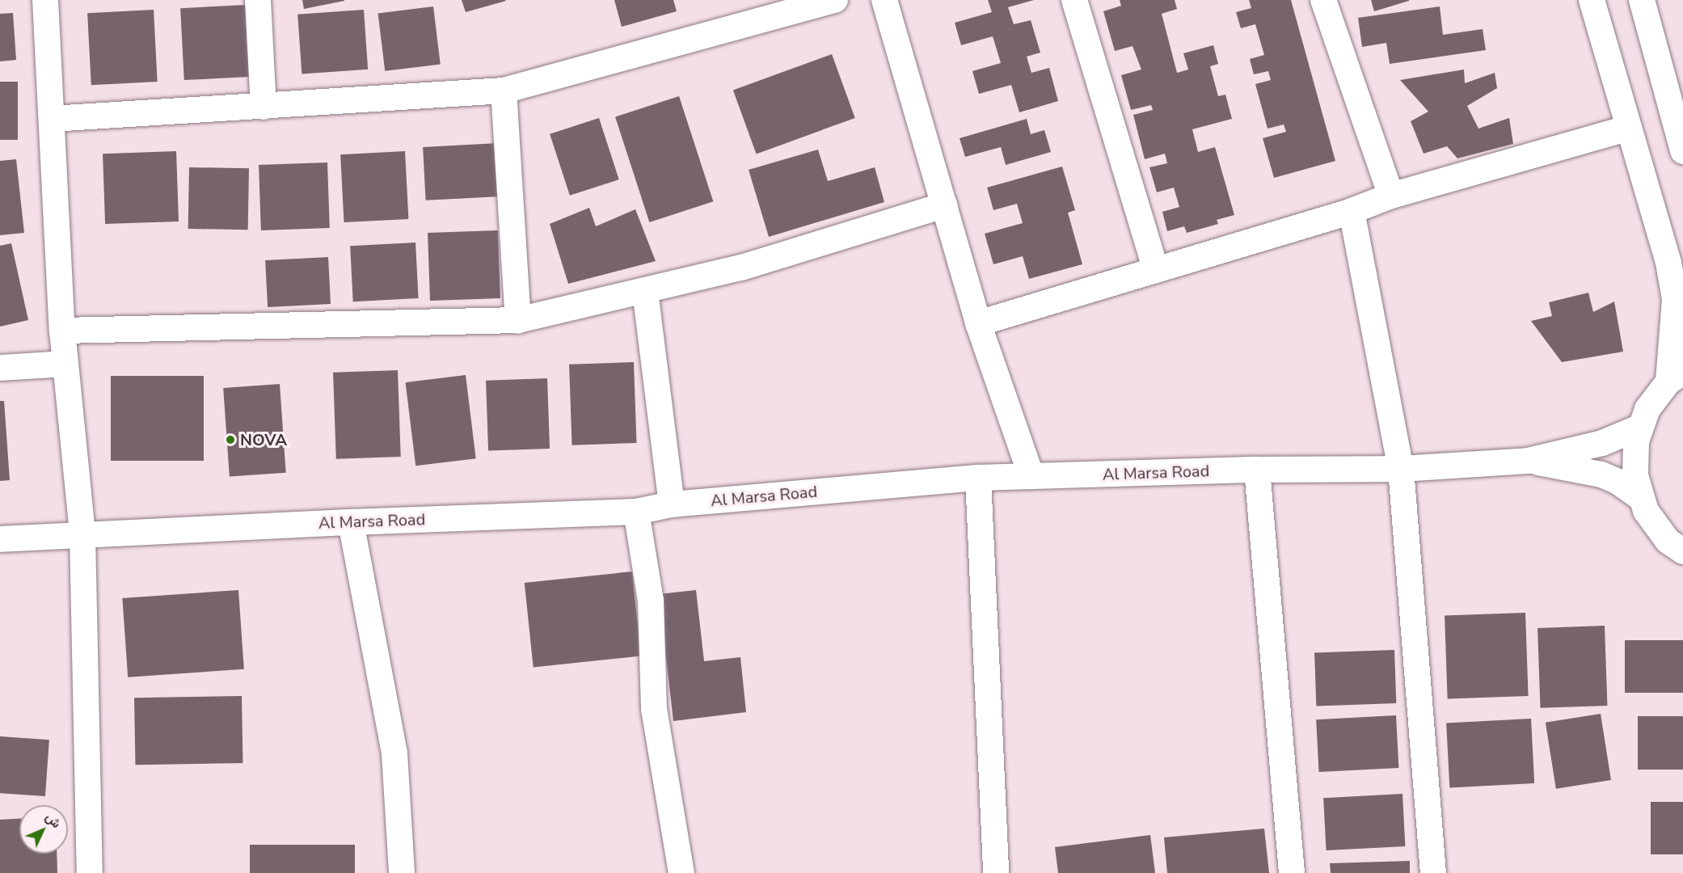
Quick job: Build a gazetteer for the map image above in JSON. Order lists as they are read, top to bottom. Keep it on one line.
{"streets":{"street":["Al Marsa Road"]},"places":["NOVA"],"north":"top right"}
